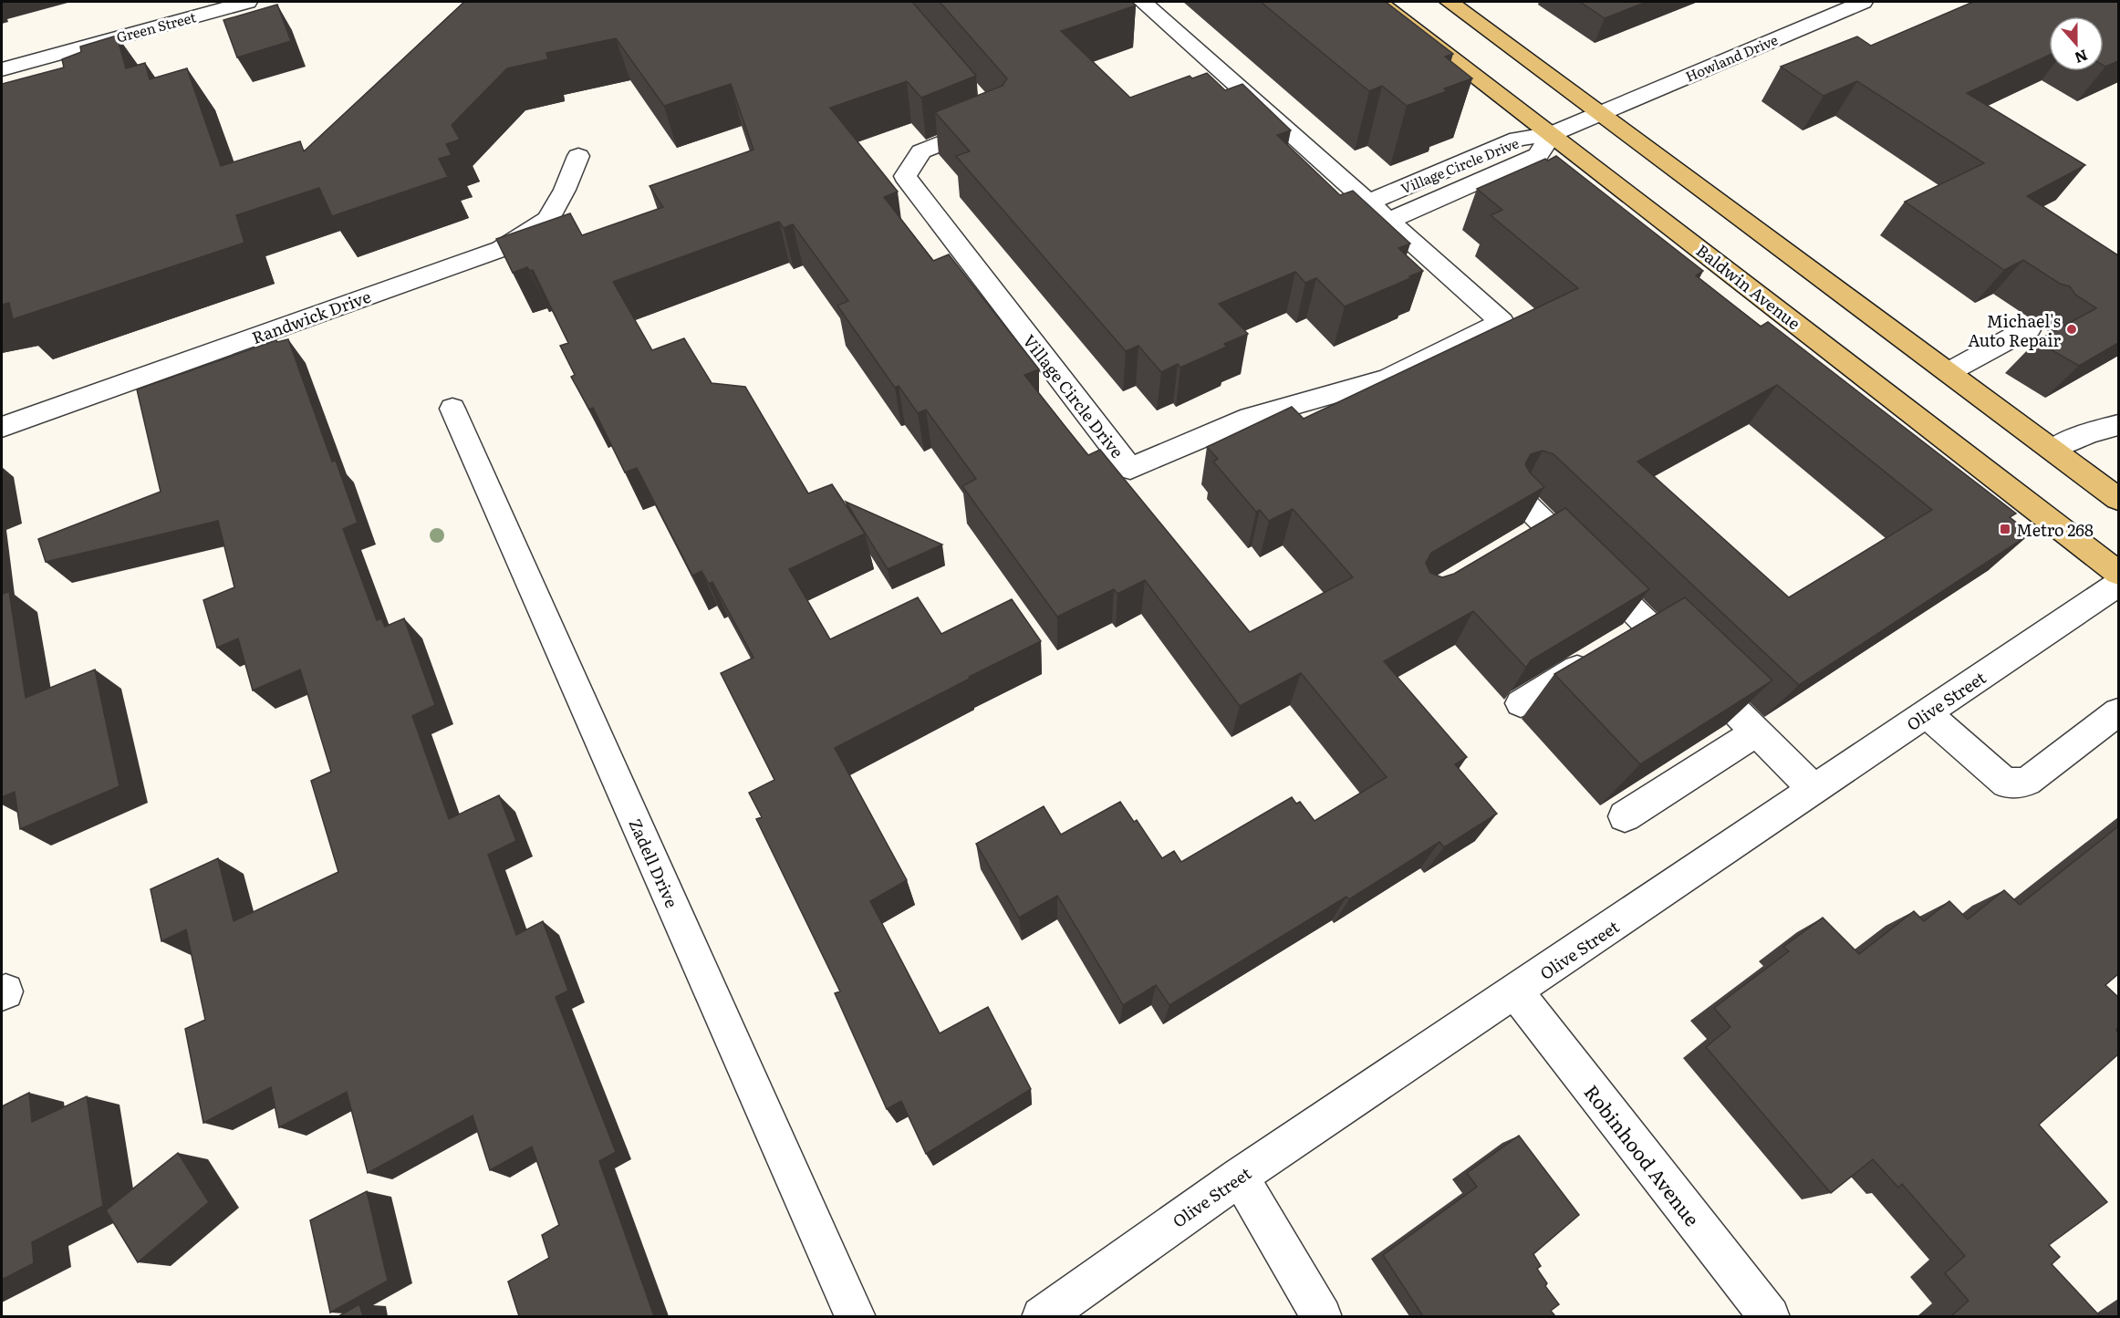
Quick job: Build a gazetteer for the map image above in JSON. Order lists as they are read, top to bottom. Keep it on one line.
{"streets":{"main road":["Baldwin Avenue"],"street":["Green Street","Howland Drive","Village Circle Drive","Randwick Drive","Olive Street","Zadell Drive","Robinhood Avenue"]},"crossings":[["Howland Drive","Village Circle Drive"],["Village Circle Drive","Baldwin Avenue"],["Olive Street","Robinhood Avenue"]],"places":{"other":["Michael's Auto Repair"],"transit":["Metro 268"]},"north":"bottom"}
